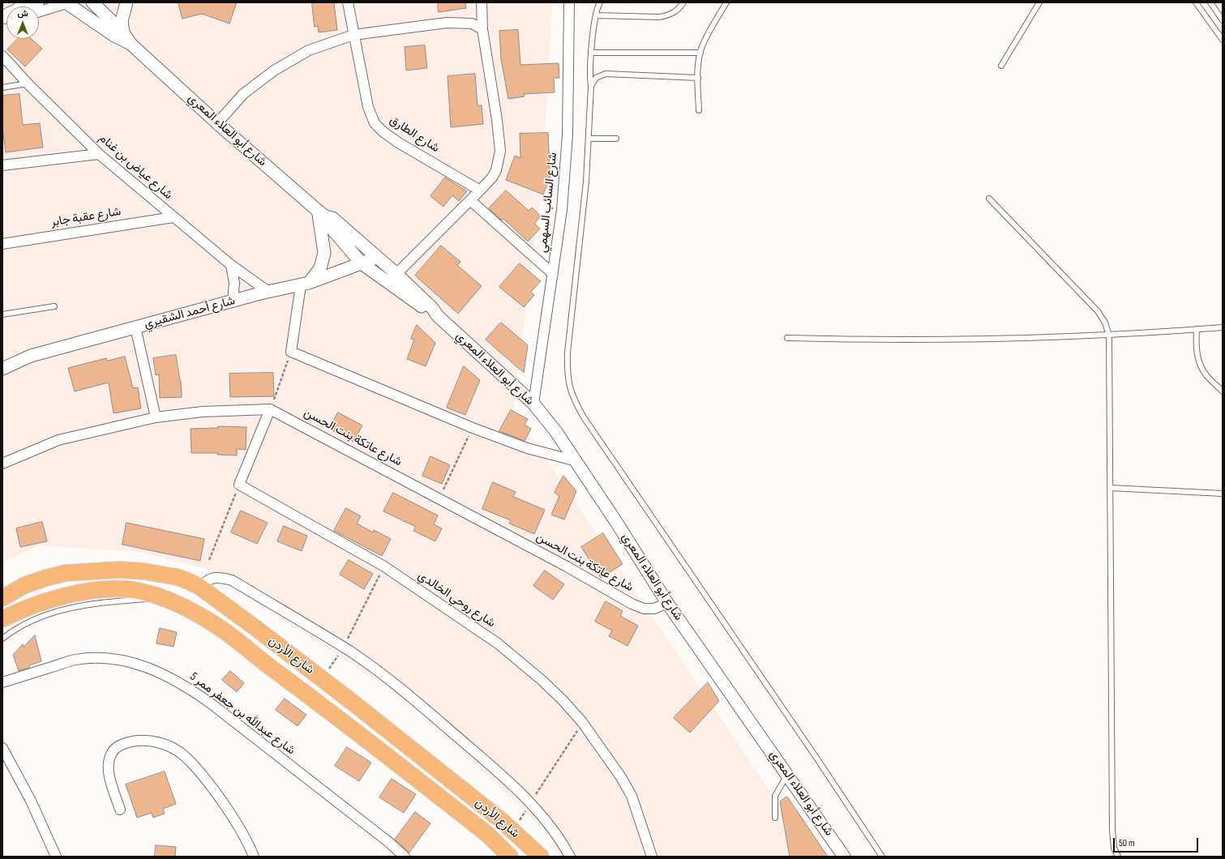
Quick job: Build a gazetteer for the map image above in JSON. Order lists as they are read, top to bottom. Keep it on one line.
{"streets":{"highway":["شارع الأردن"],"street":["شارع أبو العلاء المعري","شارع الطارق","شارع عياض بن غنام","شارع السائب السهمي","شارع عقبة جابر","شارع أحمد الشقيري","شارع عاتكة بنت الحسن","شارع روحي الخالدي","شارع عبدالله بن جعفر ممر 5"]},"crossings":[["شارع أبو العلاء المعري","شارع السائب السهمي"],["شارع أبو العلاء المعري","شارع أحمد الشقيري"],["شارع أبو العلاء المعري","شارع عاتكة بنت الحسن"],["شارع عياض بن غنام","شارع عقبة جابر"],["شارع عياض بن غنام","شارع أحمد الشقيري"]],"scale_bar":"50 m","north":"top"}
